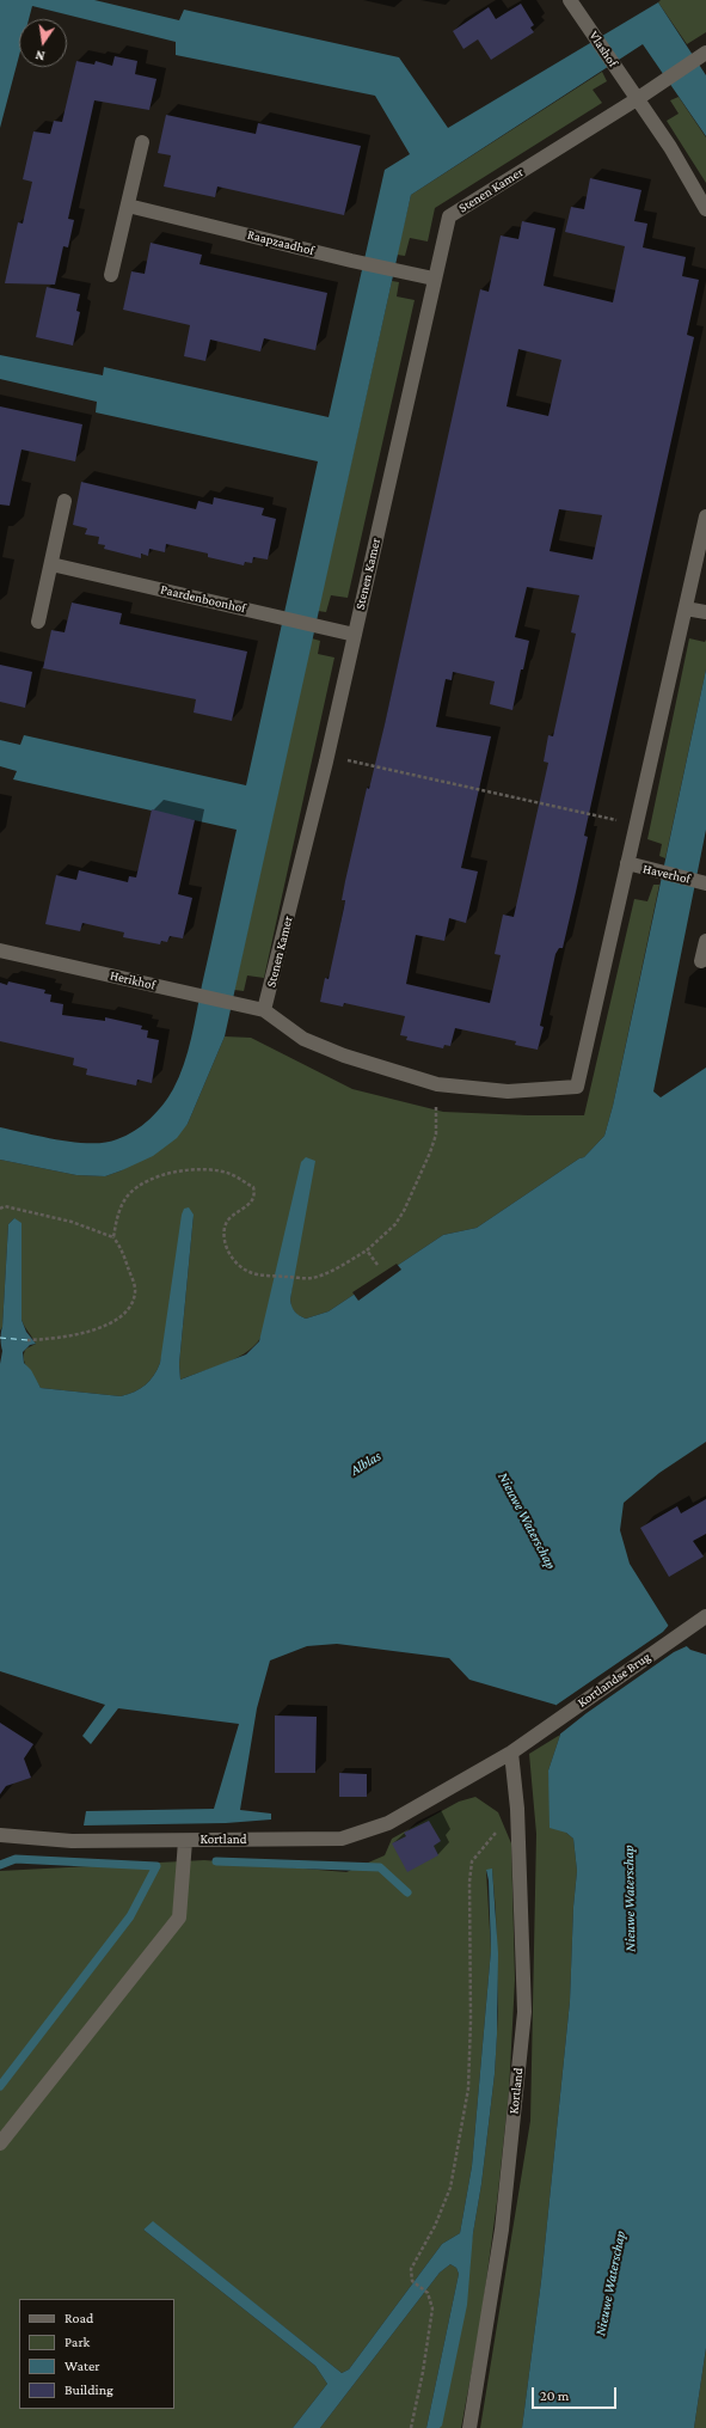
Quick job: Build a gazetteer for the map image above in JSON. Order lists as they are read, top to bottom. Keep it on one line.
{"streets":{"street":["Vlashof","Stenen Kamer","Raapzaadhof","Paardenboonhof","Haverhof","Herikhof","Kortlandse Brug","Kortland"]},"crossings":[["Vlashof","Stenen Kamer"],["Stenen Kamer","Raapzaadhof"],["Stenen Kamer","Paardenboonhof"],["Stenen Kamer","Herikhof"],["Kortlandse Brug","Kortland"]],"water":["Alblas","Nieuwe Waterschap"],"legend":["Road","Park","Water","Building"],"scale_bar":"20 m","north":"bottom"}
